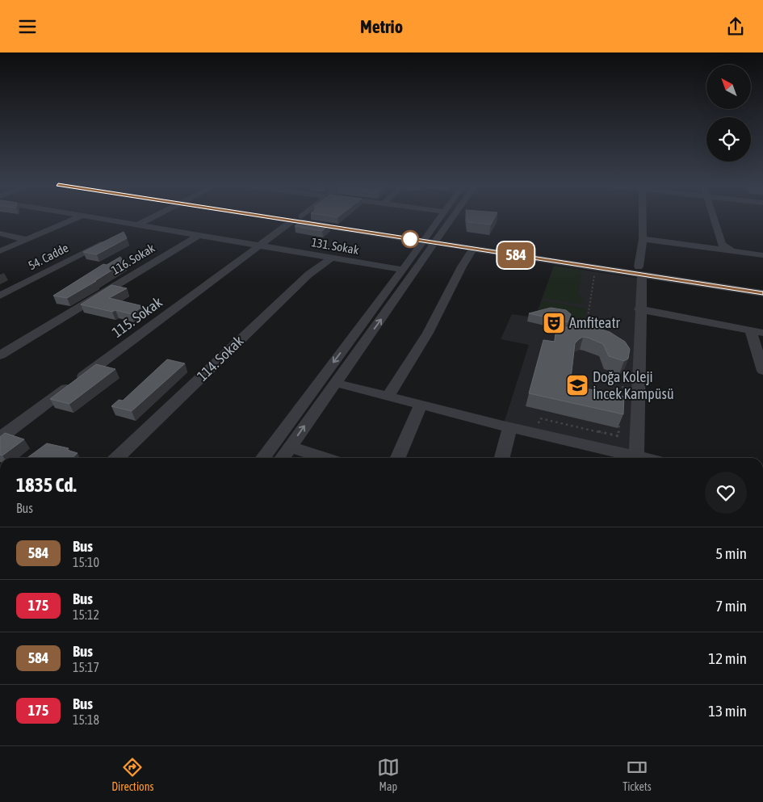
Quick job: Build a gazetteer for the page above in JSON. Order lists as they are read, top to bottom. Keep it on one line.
{"streets":{"street":["131. Sokak","54. Cadde","116. Sokak","115. Sokak","114. Sokak"]},"crossings":[["131. Sokak","116. Sokak"],["131. Sokak","115. Sokak"],["131. Sokak","114. Sokak"]],"places":{"theatre":["Amfiteatr"],"school or university":["Doğa Koleji İncek Kampüsü"]},"lines":["bus line 584"],"north":"top left","page":{"header":"Metrio","on_map":"584","heading":["1835 Cd.","Bus"],"list":[{"mark":"584","name":"Bus","note":"15:10","value":"5 min"},{"mark":"175","name":"Bus","note":"15:12","value":"7 min"},{"mark":"584","name":"Bus","note":"15:17","value":"12 min"},{"mark":"175","name":"Bus","note":"15:18","value":"13 min"}],"tabs":["Directions","Map","Tickets"]}}
